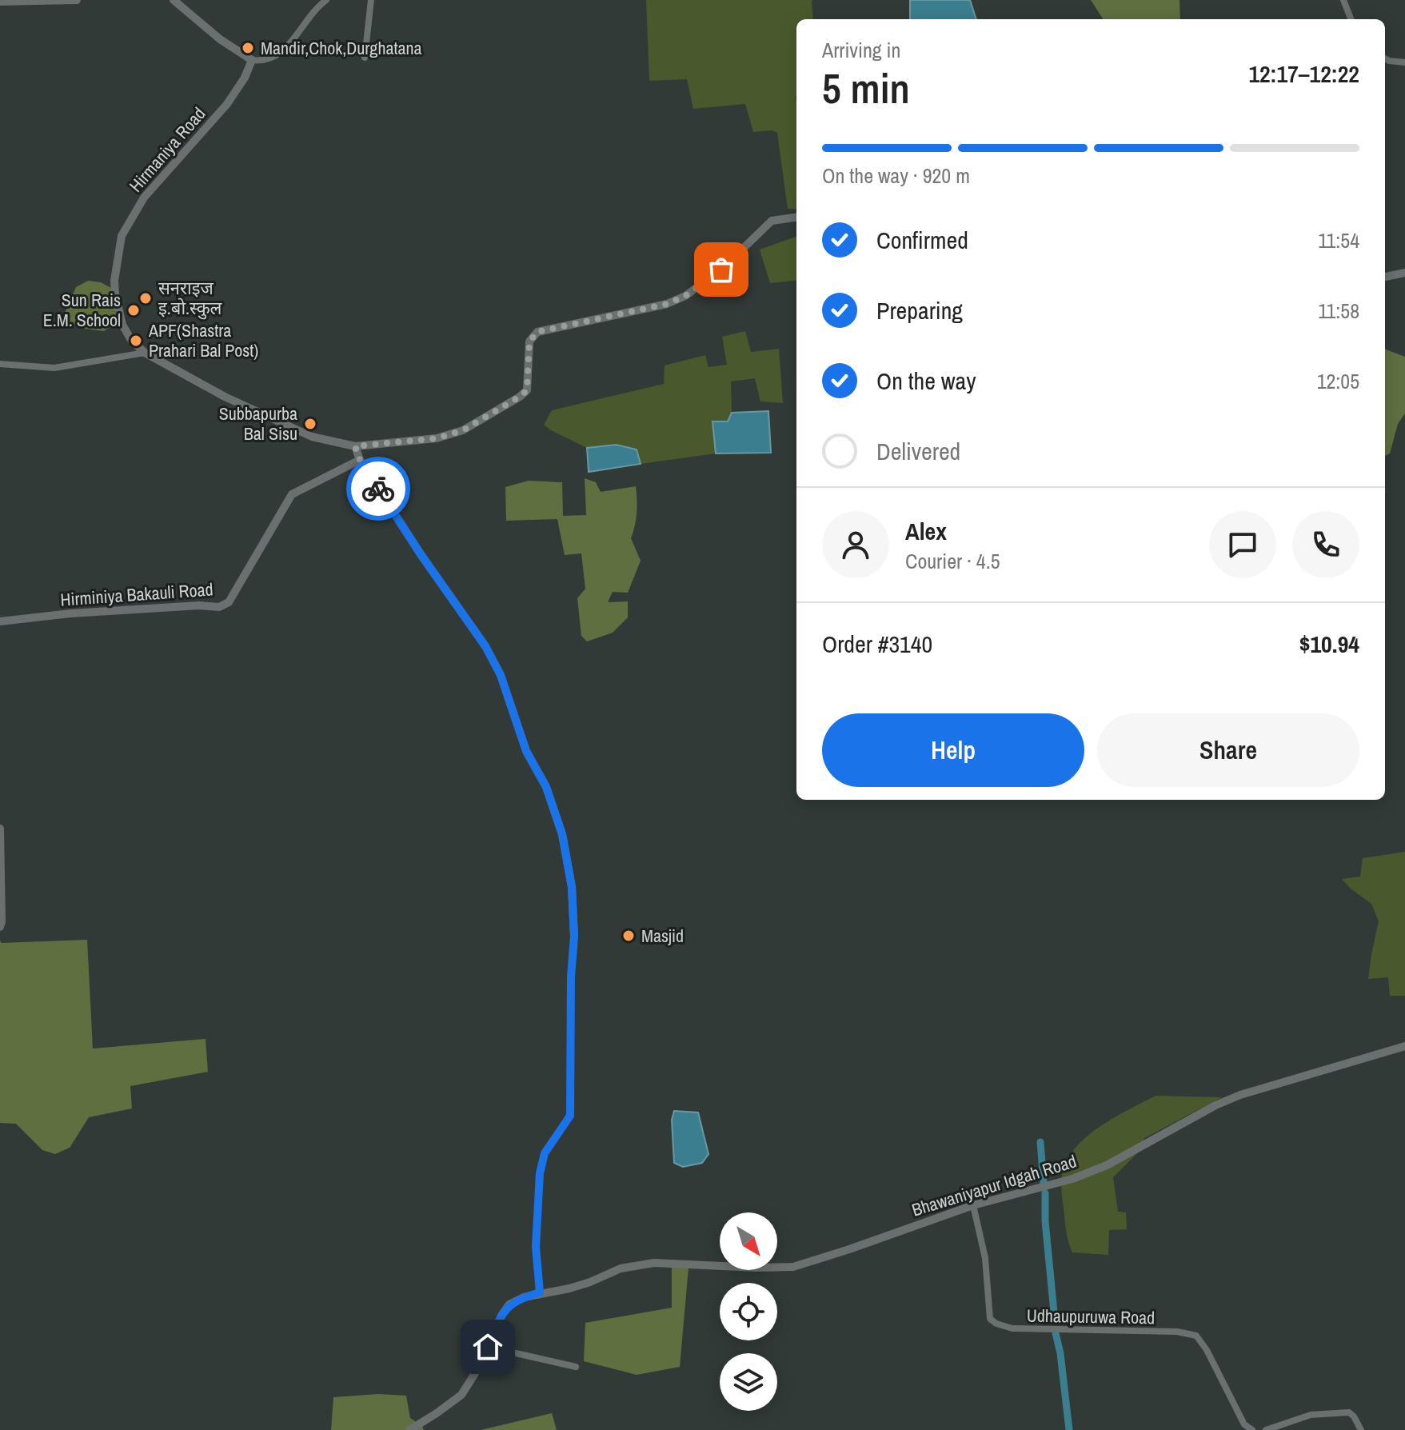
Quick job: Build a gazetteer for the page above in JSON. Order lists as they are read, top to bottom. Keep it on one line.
{"streets":{"street":["Hirmaniya Road","Hirminiya Bakauli Road","Bhawaniyapur Idgah Road","Udhaupuruwa Road"]},"crossings":[["Bhawaniyapur Idgah Road","Udhaupuruwa Road"]],"places":["Mandir,Chok,Durghatana","सनराइज इ.बाे.स्कुल","Sun Rais E.M. School","APF(Shastra Prahari Bal Post)","Subbapurba Bal Sisu","Masjid"],"north":"bottom right","page":{"heading":["5 min","Arriving in","12:17–12:22"],"panel":["Alex","Courier · 4.5","Order #3140","$10.94"],"bar":"On the way · 920 m","list":[["Confirmed","11:54"],["Preparing","11:58"],["On the way","12:05"],"Delivered"],"buttons":["Help","Share"]}}
